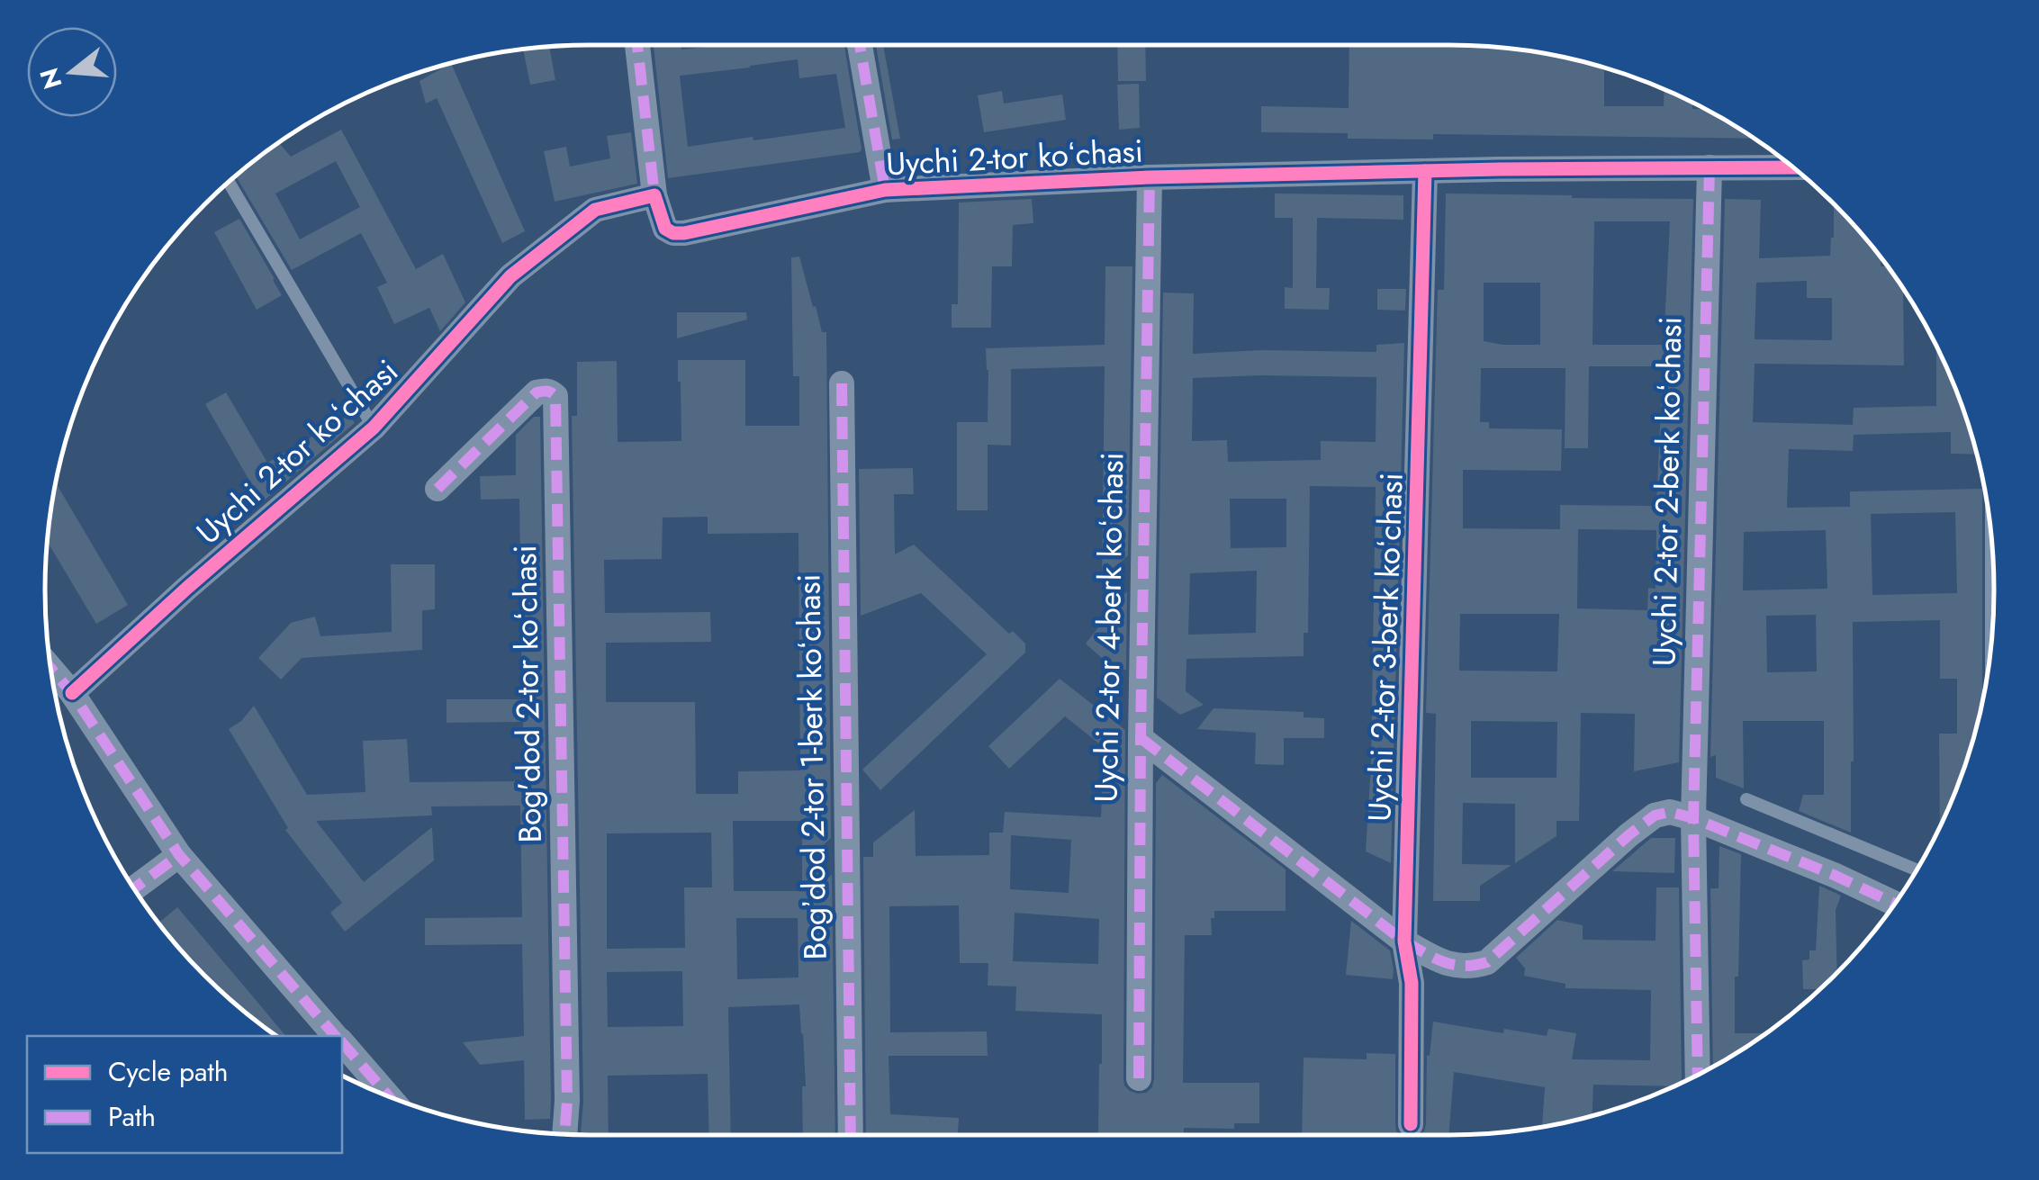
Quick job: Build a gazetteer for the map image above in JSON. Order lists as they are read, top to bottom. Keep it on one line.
{"streets":{"street":["Uychi 2-tor koʻchasi","Uychi 2-tor 2-berk koʻchasi","Uychi 2-tor 4-berk koʻchasi","Uychi 2-tor 3-berk koʻchasi","Bog'dod 2-tor koʻchasi","Bogʼdod 2-tor 1-berk koʻchasi"]},"crossings":[["Uychi 2-tor koʻchasi","Uychi 2-tor 2-berk koʻchasi"],["Uychi 2-tor koʻchasi","Uychi 2-tor 4-berk koʻchasi"],["Uychi 2-tor koʻchasi","Uychi 2-tor 3-berk koʻchasi"]],"legend":["Cycle path","Path"],"north":"left"}
